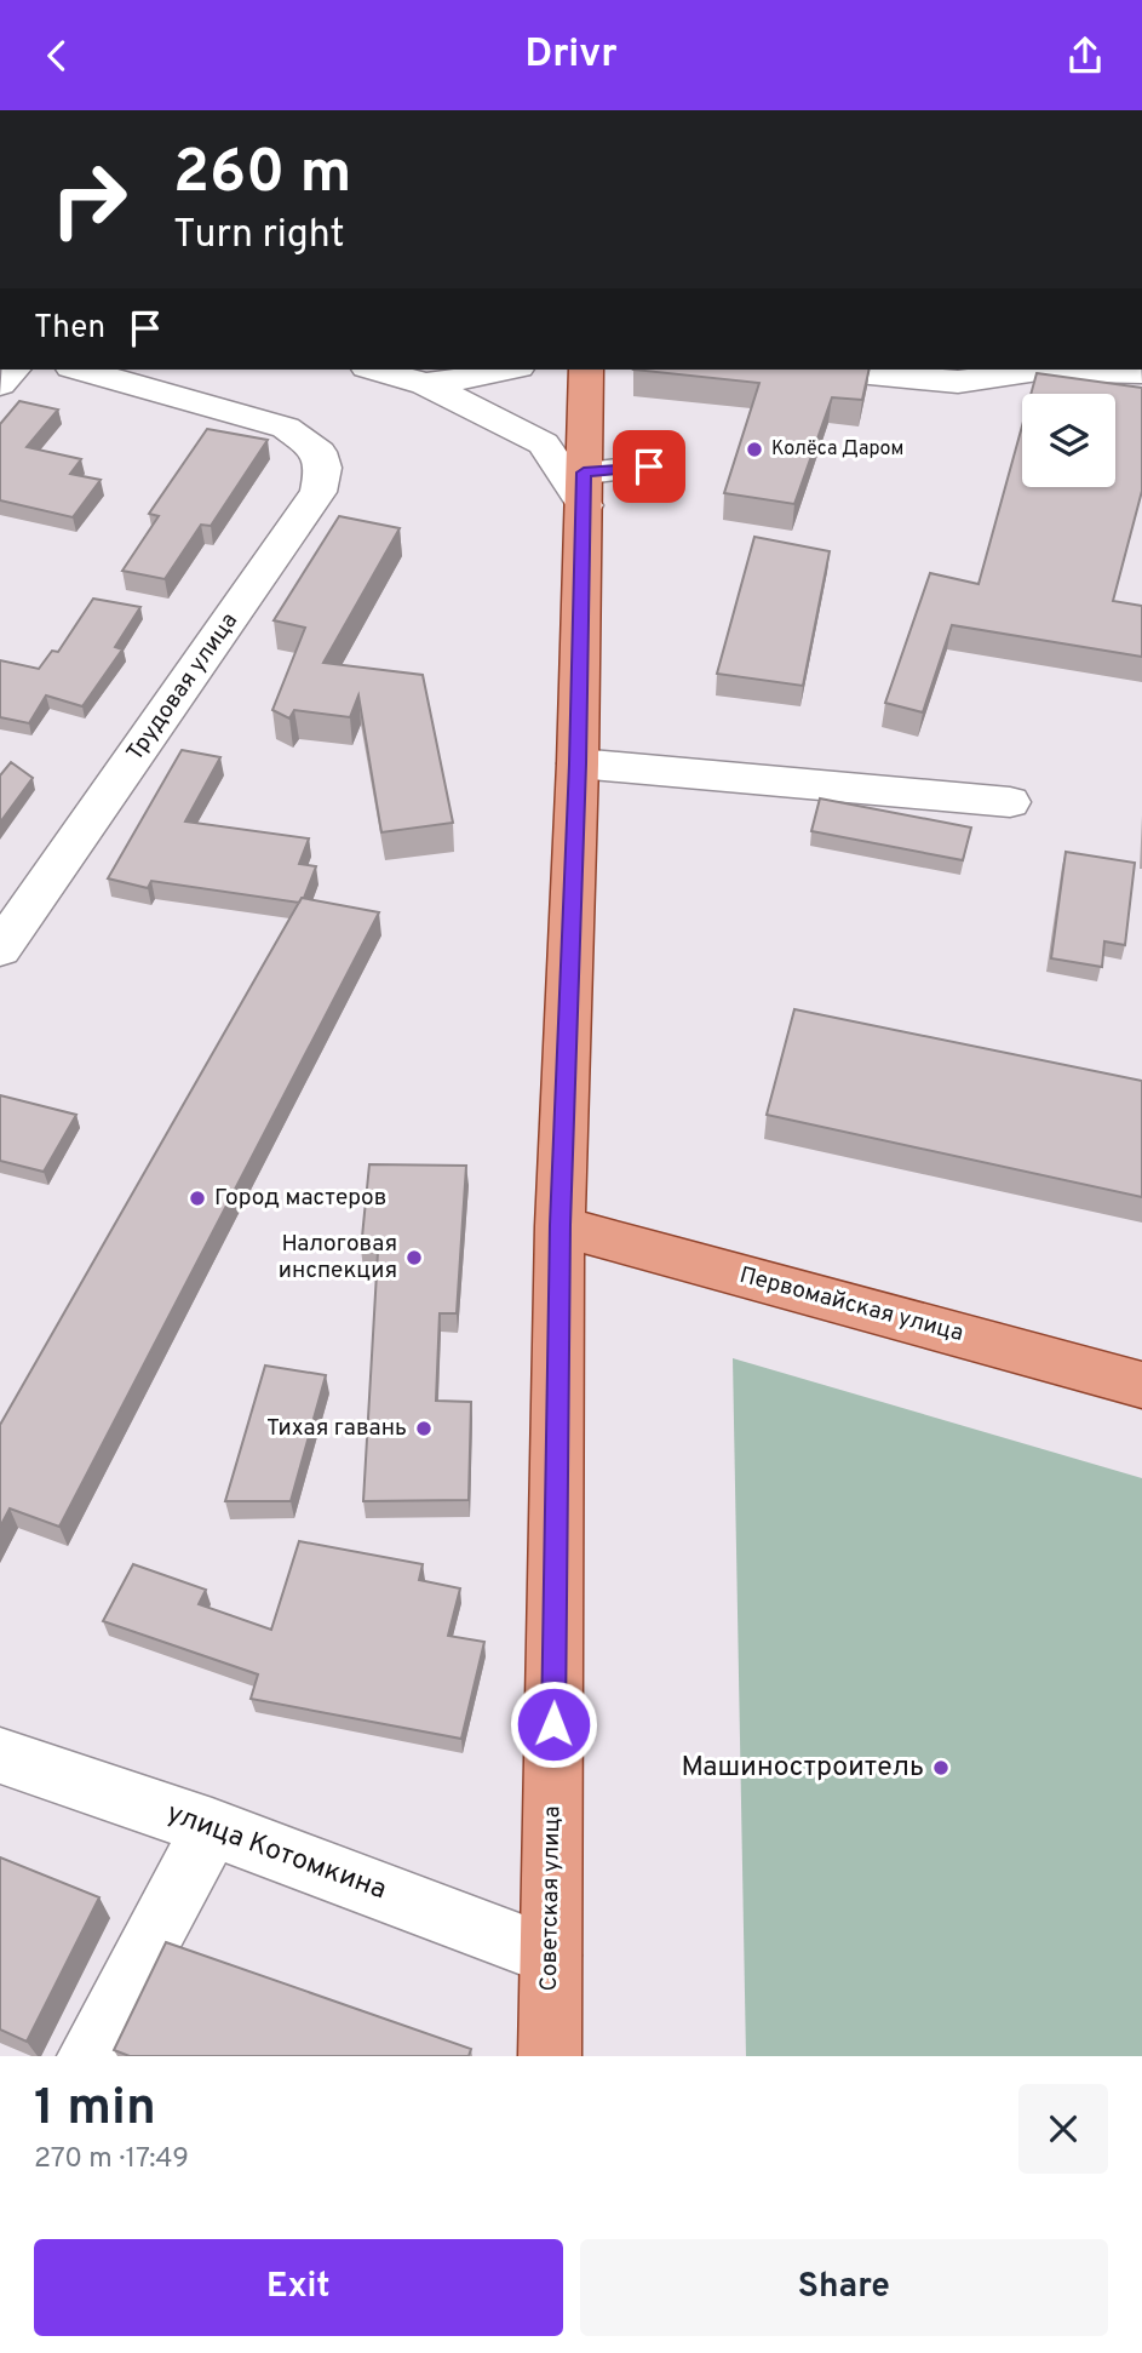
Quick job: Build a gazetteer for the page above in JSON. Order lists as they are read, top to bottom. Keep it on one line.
{"streets":{"main road":["Первомайская улица","Советская улица"],"street":["Трудовая улица","улица Котомкина"]},"crossings":[["Первомайская улица","Советская улица"],["улица Котомкина","Советская улица"]],"places":["Колёса Даром","Город мастеров","Налоговая инспекция","Тихая гавань","Машиностроитель"],"page":{"header":"Drivr","turn":["260 m","Turn right"],"then":"Then","heading":["1 min","270 m · 17:49"],"buttons":["Exit","Share"]}}
